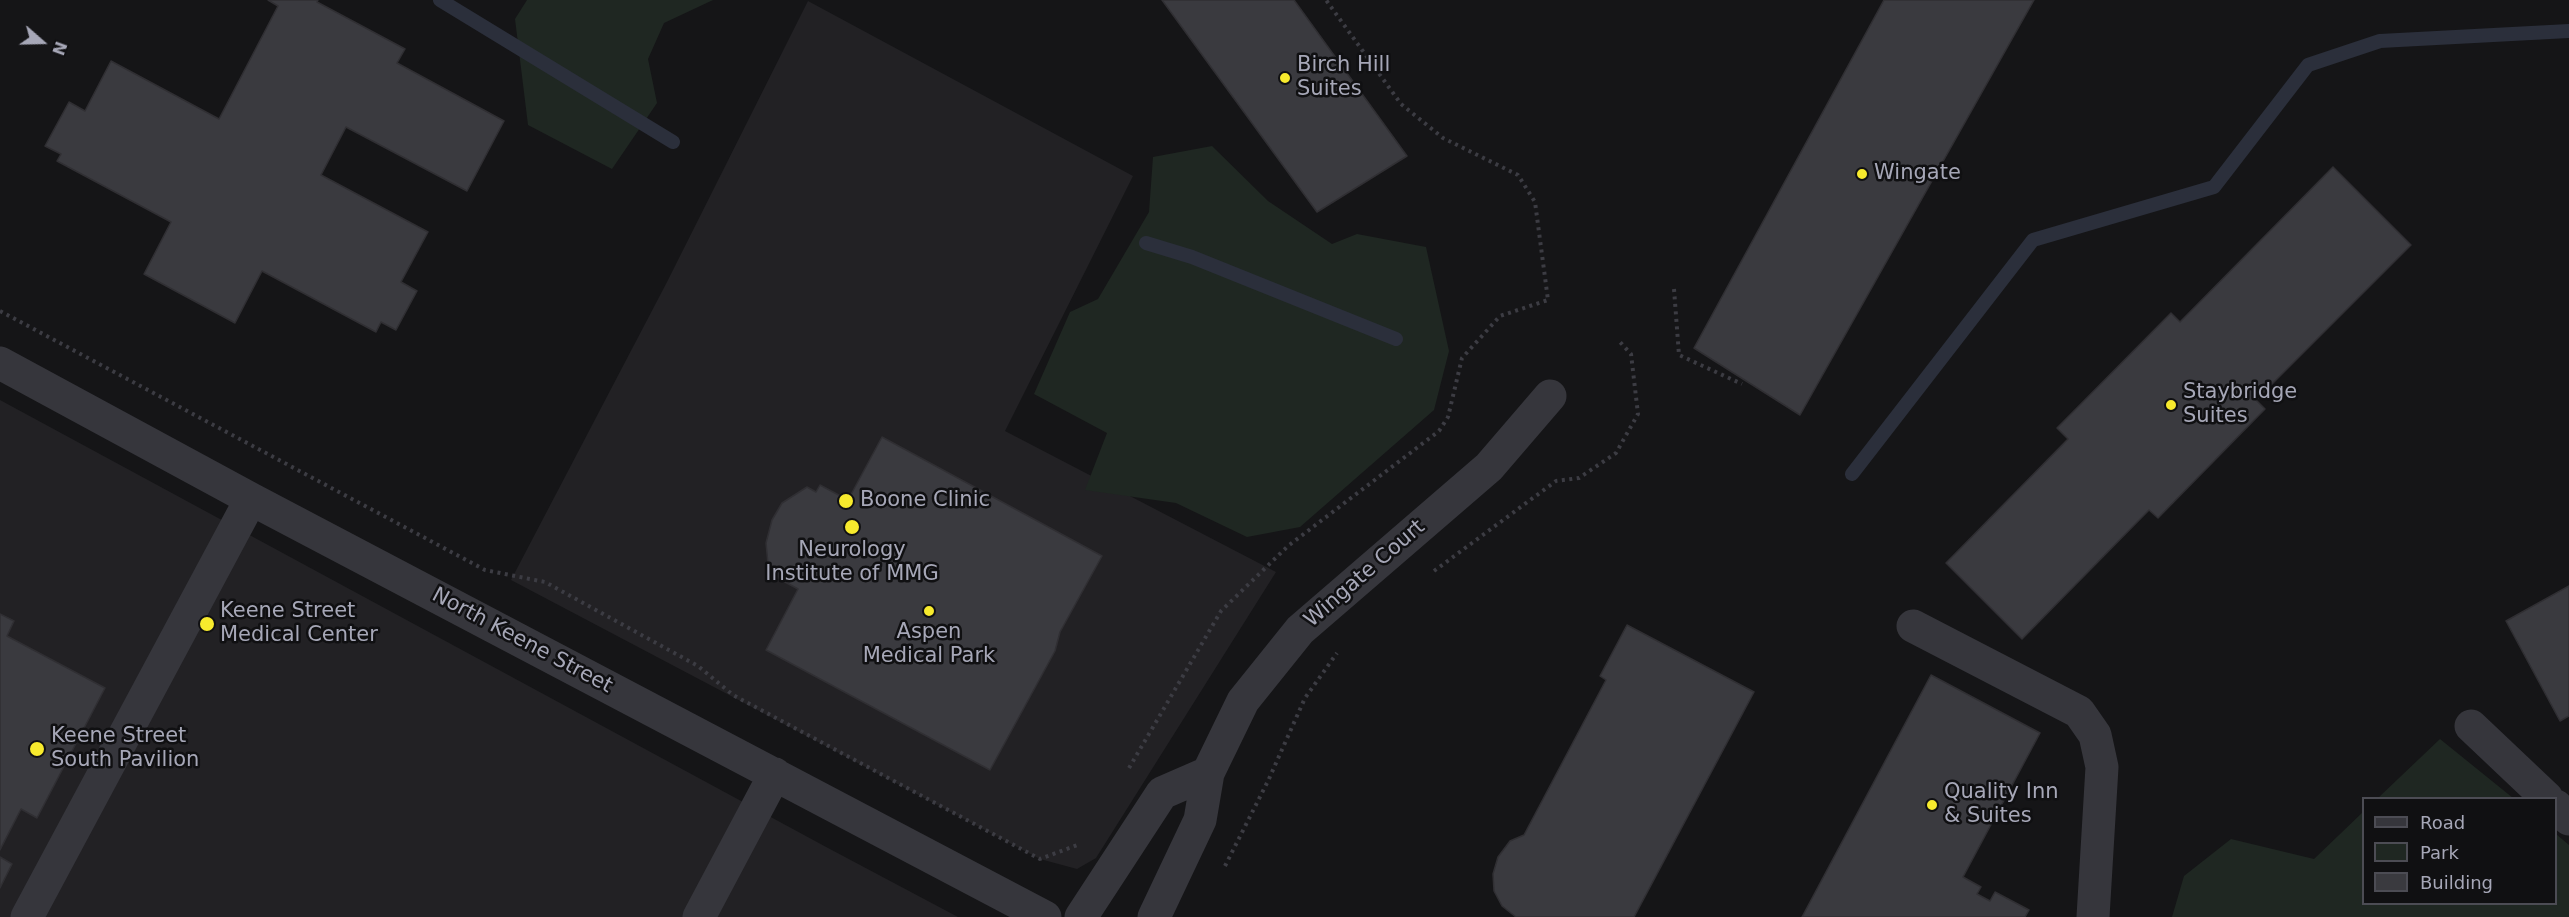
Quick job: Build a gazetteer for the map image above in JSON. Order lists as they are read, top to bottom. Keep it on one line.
{"streets":{"street":["Wingate Court","North Keene Street"]},"places":["Birch Hill Suites","Wingate","Staybridge Suites","Boone Clinic","Neurology Institute of MMG","Aspen Medical Park","Keene Street Medical Center","Keene Street South Pavilion","Quality Inn & Suites"],"legend":["Road","Park","Building"],"north":"right"}
